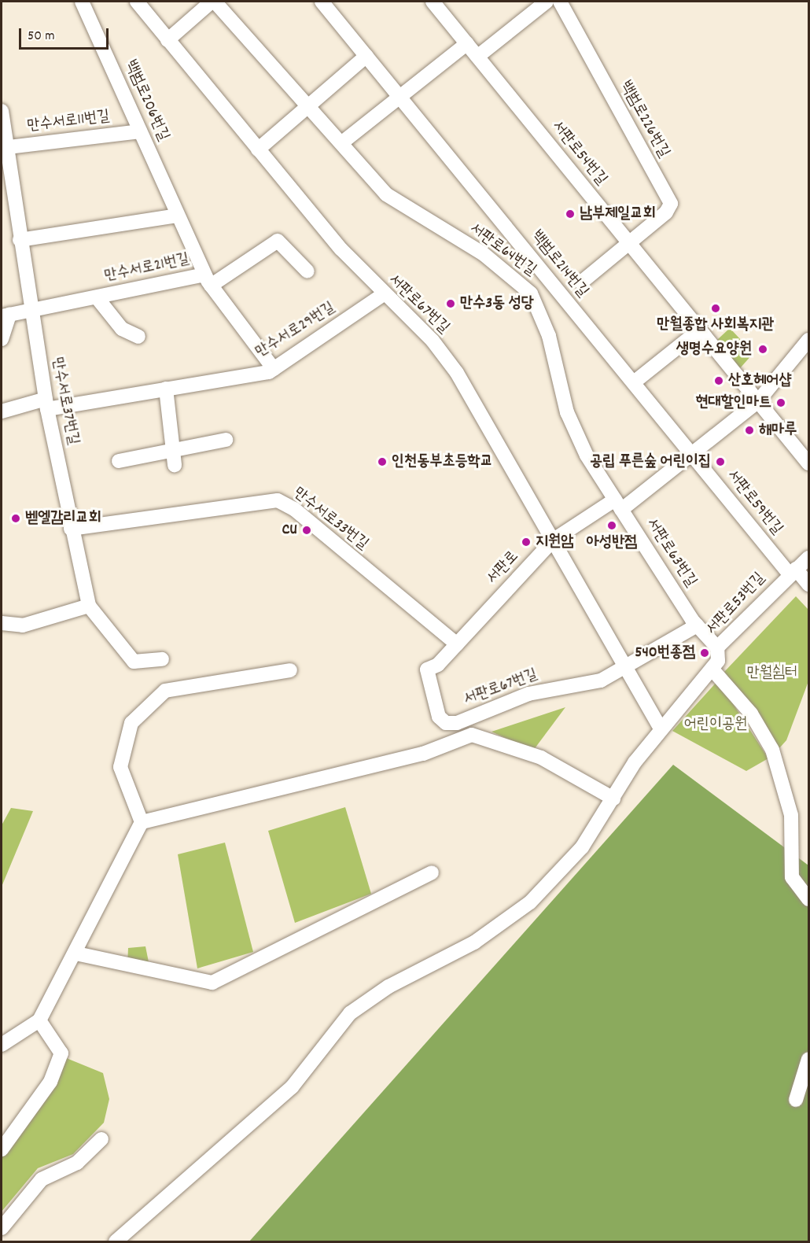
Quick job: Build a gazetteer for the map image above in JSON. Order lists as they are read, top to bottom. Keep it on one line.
{"streets":{"street":["백범로206번길","백범로226번길","만수서로11번길","서판로54번길","서판로64번길","백범로214번길","만수서로21번길","서판로67번길","만수서로29번길","만수서로37번길","서판로59번길","만수서로33번길","서판로63번길","서판로","서판로53번길"]},"crossings":[["백범로206번길","만수서로11번길"],["백범로206번길","만수서로21번길"],["백범로206번길","만수서로29번길"],["백범로226번길","서판로54번길"],["만수서로11번길","만수서로37번길"],["서판로54번길","서판로"],["서판로64번길","서판로63번길"],["서판로64번길","서판로"],["백범로214번길","서판로59번길"],["백범로214번길","서판로"],["만수서로21번길","만수서로37번길"],["서판로67번길","만수서로29번길"],["서판로67번길","서판로"],["서판로67번길","서판로53번길"],["만수서로29번길","만수서로37번길"],["만수서로37번길","만수서로33번길"],["서판로59번길","서판로"],["서판로59번길","서판로53번길"],["만수서로33번길","서판로"],["서판로63번길","서판로"],["서판로63번길","서판로53번길"]],"parks":["만월쉼터","어린이공원"],"places":["남부제일교회","만수3동 성당","만월종합 사회복지관","생명수요양원","산호헤어샵","현대할인마트","해마루","인천동부초등학교","공립 푸른숲 어린이집","벧엘감리교회","아성반점","CU","지원암","540번종점"],"scale_bar":"50 m"}
